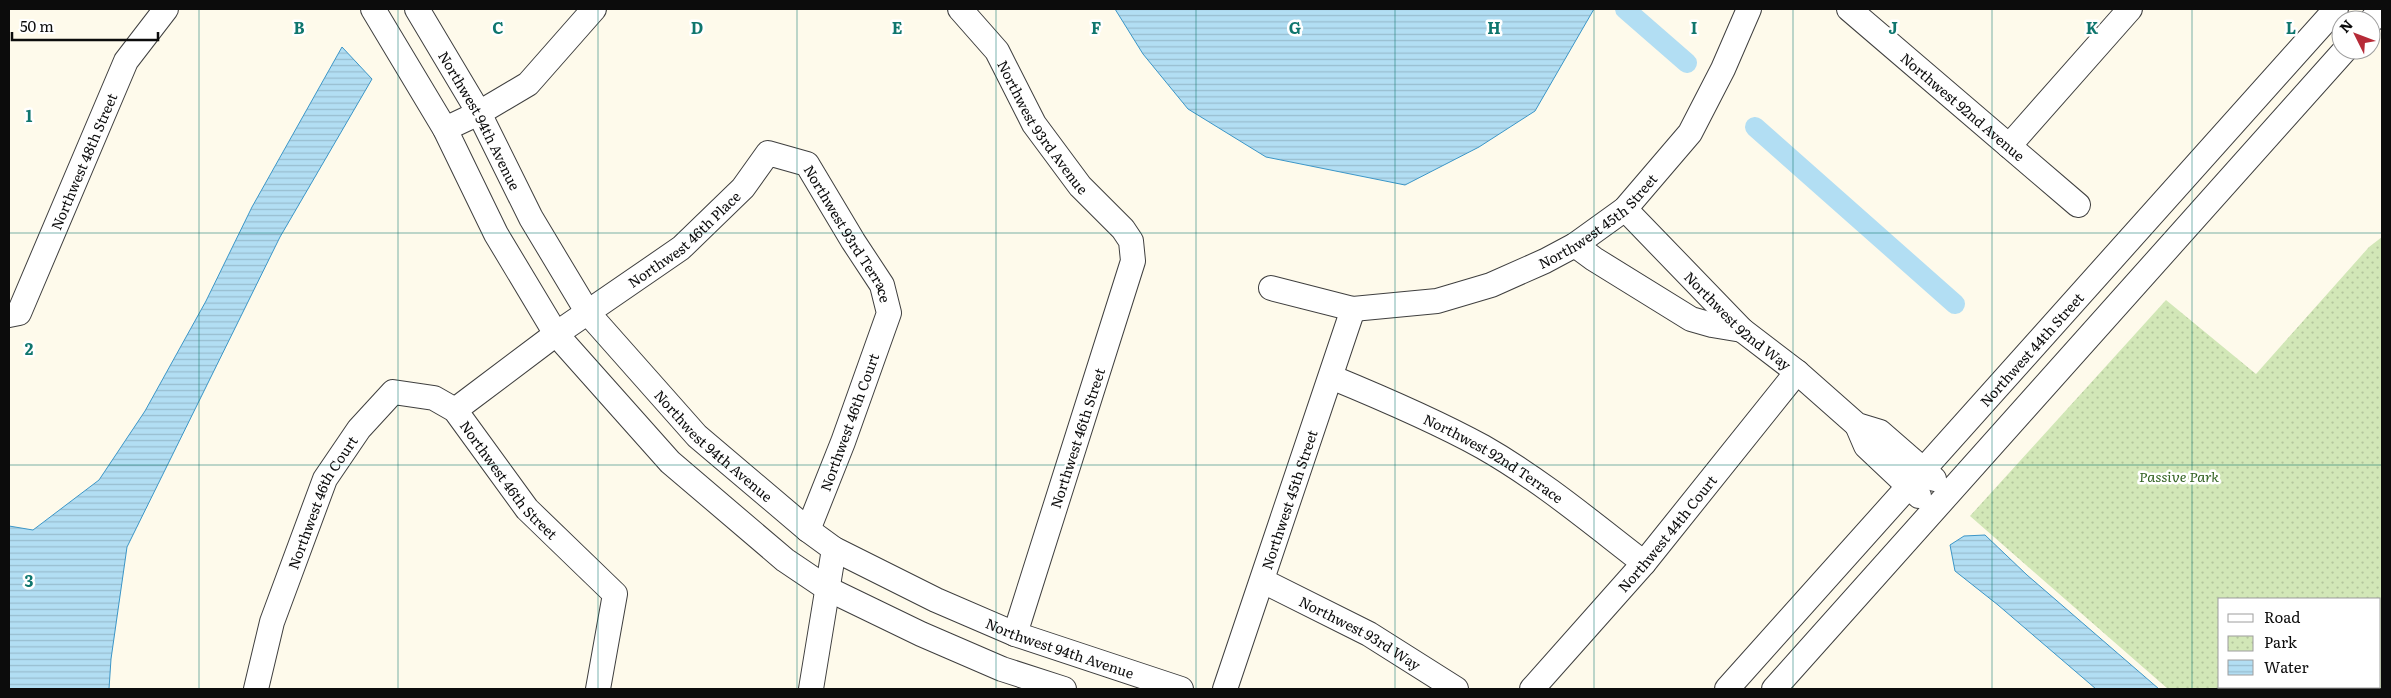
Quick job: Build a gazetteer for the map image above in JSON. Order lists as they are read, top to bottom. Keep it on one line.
{"streets":{"street":["Northwest 92nd Avenue","Northwest 94th Avenue","Northwest 93rd Avenue","Northwest 48th Street","Northwest 45th Street","Northwest 93rd Terrace","Northwest 46th Place","Northwest 92nd Way","Northwest 44th Street","Northwest 46th Court","Northwest 46th Street","Northwest 92nd Terrace","Northwest 44th Court","Northwest 93rd Way"]},"crossings":[["Northwest 94th Avenue","Northwest 46th Place"],["Northwest 94th Avenue","Northwest 46th Court"],["Northwest 94th Avenue","Northwest 46th Street"],["Northwest 93rd Avenue","Northwest 46th Street"],["Northwest 45th Street","Northwest 92nd Way"],["Northwest 45th Street","Northwest 92nd Terrace"],["Northwest 45th Street","Northwest 93rd Way"],["Northwest 93rd Terrace","Northwest 46th Place"],["Northwest 93rd Terrace","Northwest 46th Court"],["Northwest 46th Place","Northwest 46th Street"],["Northwest 92nd Way","Northwest 44th Street"],["Northwest 92nd Way","Northwest 44th Court"],["Northwest 46th Court","Northwest 46th Street"],["Northwest 92nd Terrace","Northwest 44th Court"]],"parks":["Passive Park"],"legend":["Road","Park","Water"],"scale_bar":"50 m","north":"top left","grid":{"columns":["B","C","D","E","F","G","H","I","J","K","L"],"rows":["1","2","3"]}}
